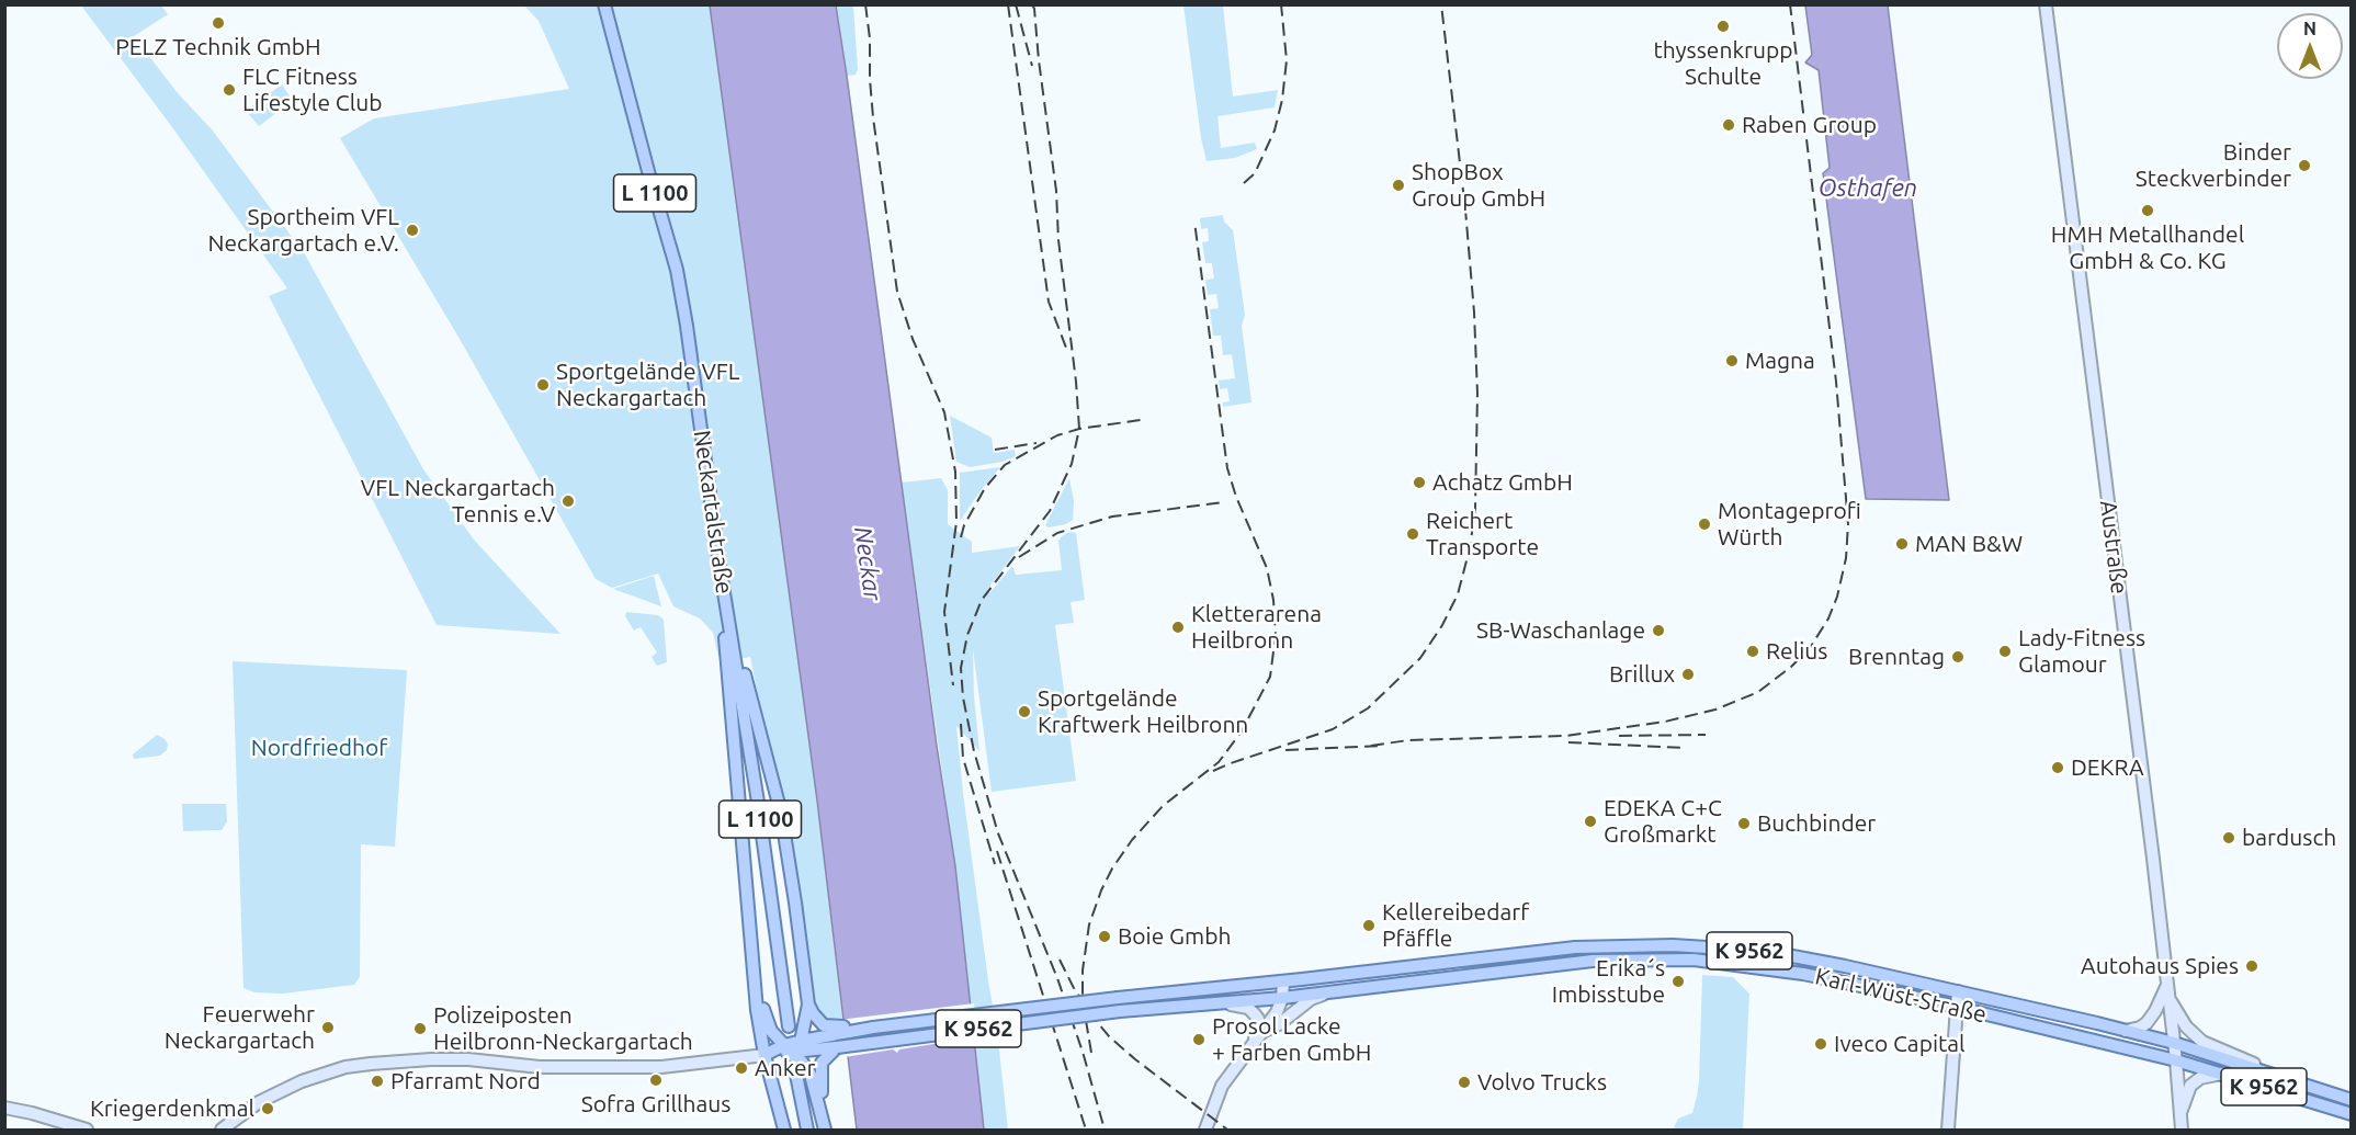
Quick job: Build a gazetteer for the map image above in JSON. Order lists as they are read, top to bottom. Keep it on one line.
{"streets":{"main road":["L 1100","Neckartalstraße","Austraße","K 9562","Karl-Wüst-Straße"]},"crossings":[["Austraße","Karl-Wüst-Straße"],["K 9562","Karl-Wüst-Straße"]],"water":["Osthafen","Neckar"],"parks":["Nordfriedhof"],"places":["PELZ Technik GmbH","thyssenkrupp Schulte","FLC Fitness Lifestyle Club","Raben Group","Binder Steckverbinder","ShopBox Group GmbH","HMH Metallhandel GmbH & Co. KG","Sportheim VFL Neckargartach e.V.","Magna","Sportgelände VFL Neckargartach","Achatz GmbH","VFL Neckargartach Tennis e.V","Montageprofi Würth","Reichert Transporte","MAN B&W","Kletterarena Heilbronn","SB-Waschanlage","Relius","Lady-Fitness Glamour","Brenntag","Brillux","Sportgelände Kraftwerk Heilbronn","DEKRA","EDEKA C+C Großmarkt","Buchbinder","bardusch","Kellereibedarf Pfäffle","Boie Gmbh","Autohaus Spies","Erika´s Imbisstube","Feuerwehr Neckargartach","Polizeiposten Heilbronn-Neckargartach","Prosol Lacke + Farben GmbH","Iveco Capital","Anker","Sofra Grillhaus","Pfarramt Nord","Volvo Trucks","Kriegerdenkmal"],"north":"top"}
